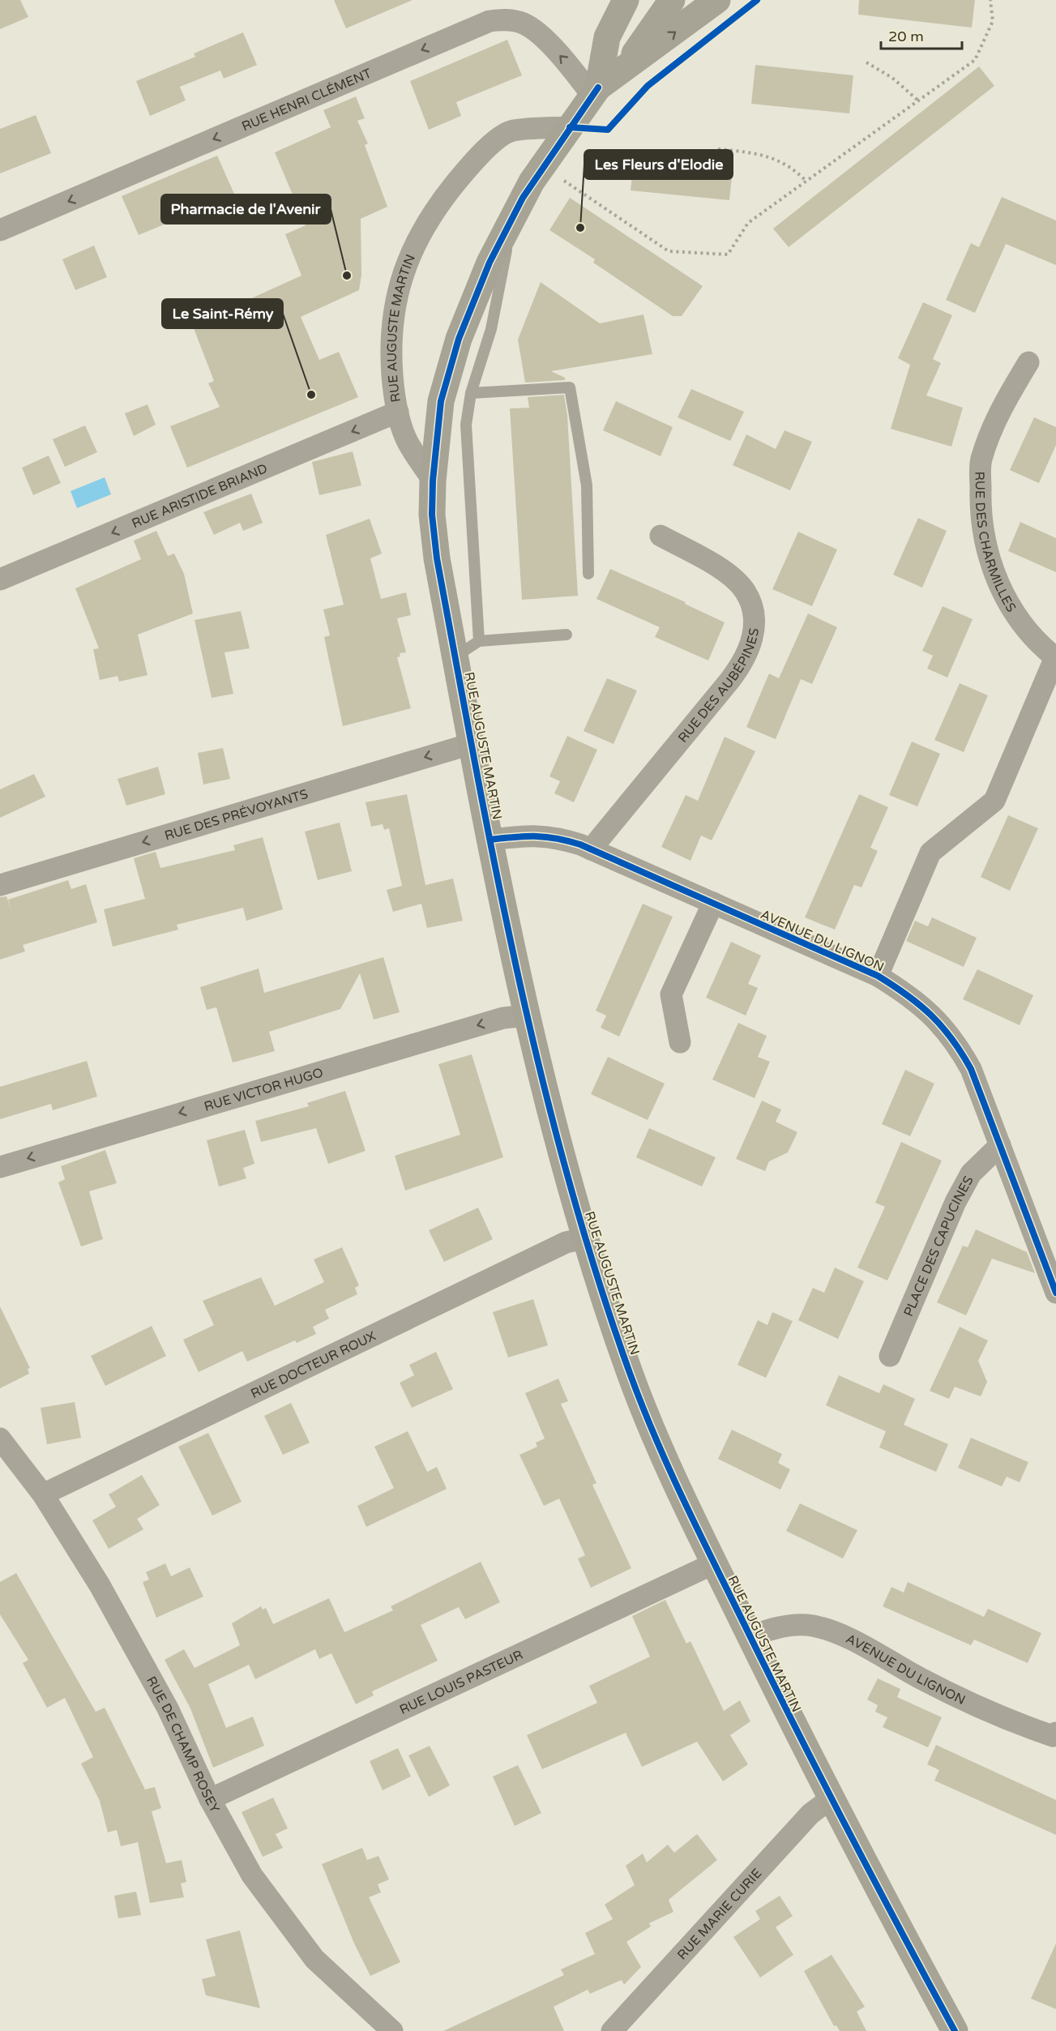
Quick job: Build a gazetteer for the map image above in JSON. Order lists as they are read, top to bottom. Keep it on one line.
{"streets":{"main road":["RUE AUGUSTE MARTIN"],"street":["RUE HENRI CLÉMENT","RUE ARISTIDE BRIAND","RUE DES CHARMILLES","RUE DES AUBÉPINES","RUE DES PRÉVOYANTS","AVENUE DU LIGNON","RUE VICTOR HUGO","PLACE DES CAPUCINES","RUE DOCTEUR ROUX","RUE LOUIS PASTEUR","RUE DE CHAMP ROSEY","RUE MARIE CURIE"]},"crossings":[["RUE AUGUSTE MARTIN","RUE ARISTIDE BRIAND"],["RUE AUGUSTE MARTIN","RUE DES PRÉVOYANTS"],["RUE AUGUSTE MARTIN","AVENUE DU LIGNON"],["RUE AUGUSTE MARTIN","RUE VICTOR HUGO"],["RUE AUGUSTE MARTIN","RUE DOCTEUR ROUX"],["RUE AUGUSTE MARTIN","RUE LOUIS PASTEUR"],["RUE AUGUSTE MARTIN","RUE MARIE CURIE"],["RUE DES CHARMILLES","AVENUE DU LIGNON"],["RUE DES AUBÉPINES","AVENUE DU LIGNON"],["AVENUE DU LIGNON","PLACE DES CAPUCINES"],["RUE DOCTEUR ROUX","RUE DE CHAMP ROSEY"],["RUE LOUIS PASTEUR","RUE DE CHAMP ROSEY"]],"one_way":["RUE HENRI CLÉMENT","RUE ARISTIDE BRIAND","RUE DES PRÉVOYANTS","RUE VICTOR HUGO"],"places":["Les Fleurs d'Elodie","Pharmacie de l'Avenir","Le Saint-Rémy"],"scale_bar":"20 m"}
